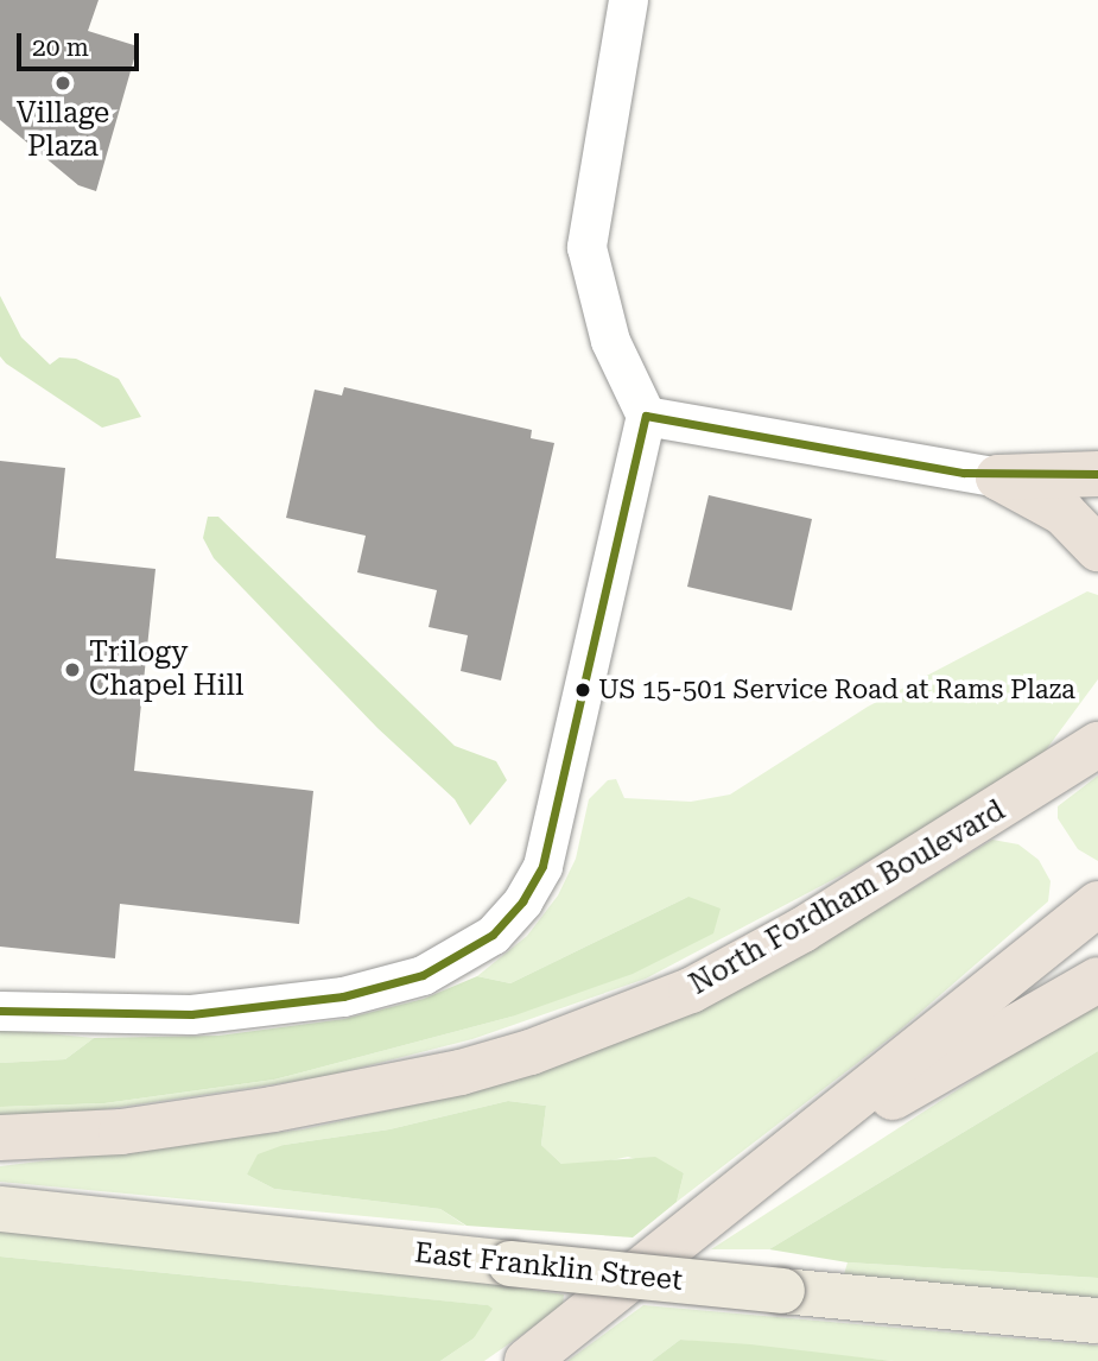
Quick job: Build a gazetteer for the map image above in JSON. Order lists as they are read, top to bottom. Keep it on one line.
{"streets":{"highway":["North Fordham Boulevard"],"main road":["East Franklin Street"]},"places":["Village Plaza","Trilogy Chapel Hill","US 15-501 Service Road at Rams Plaza"],"scale_bar":"20 m"}
